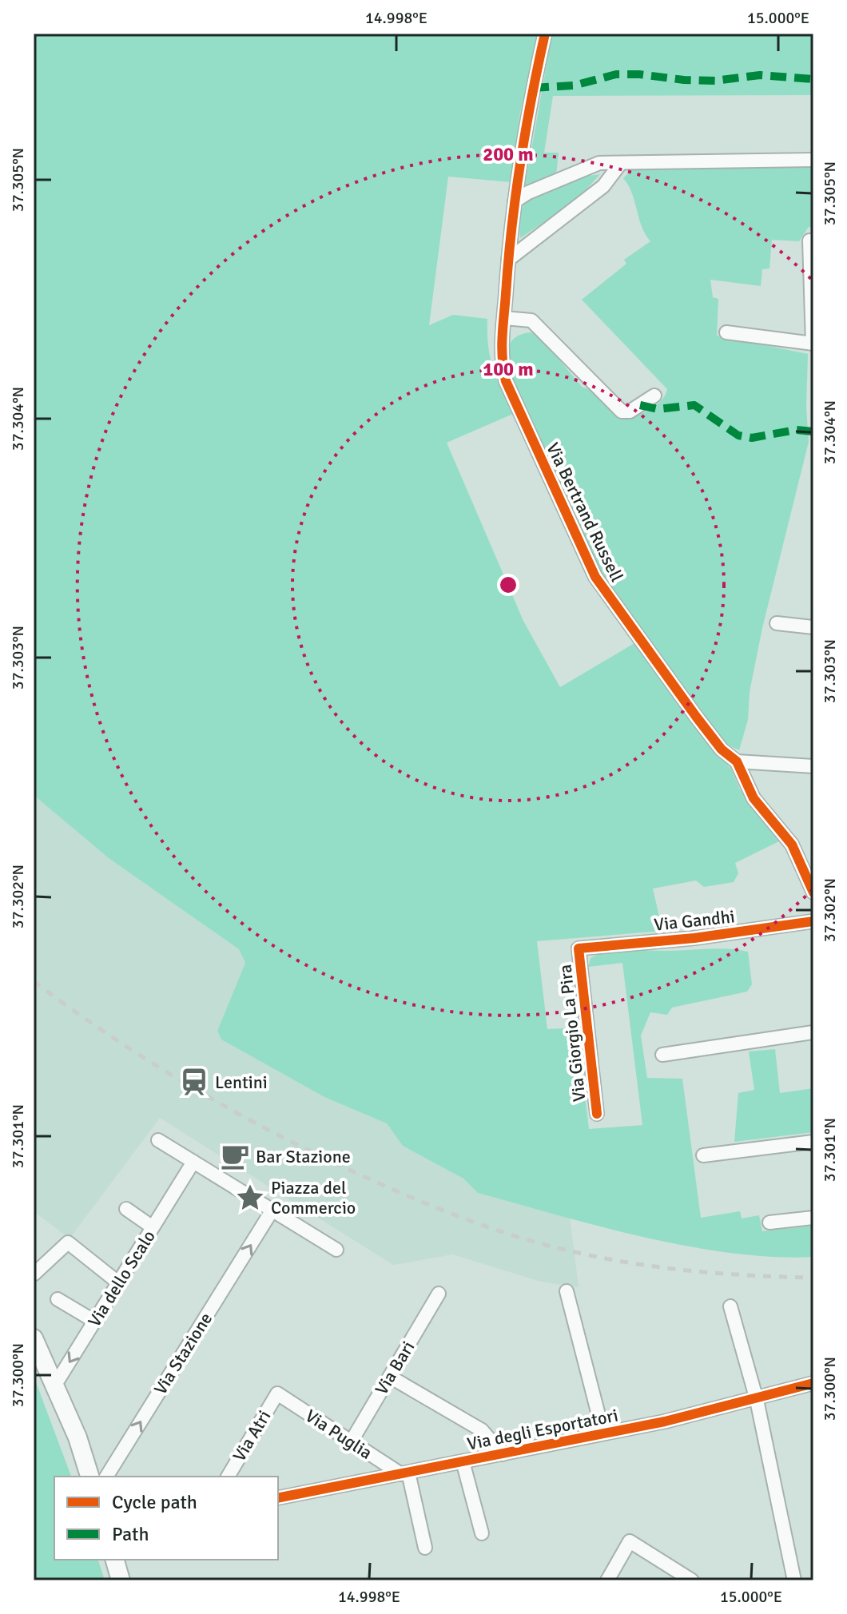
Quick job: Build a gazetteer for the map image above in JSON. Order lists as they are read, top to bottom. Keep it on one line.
{"streets":{"street":["Via Bertrand Russell","Via Gandhi","Via Giorgio La Pira","Via dello Scalo","Via Stazione","Via Bari","Via degli Esportatori","Via Puglia","Via Atri"]},"crossings":[["Via Gandhi","Via Giorgio La Pira"],["Via Bari","Via Puglia"],["Via degli Esportatori","Via Puglia"],["Via Puglia","Via Atri"]],"one_way":["Via Stazione"],"places":{"station":["Lentini"],"cafe":["Bar Stazione"],"place":["Piazza del Commercio"]},"legend":["Cycle path","Path"],"coordinates":["14.998°E","15.000°E","37.305°N","37.304°N","37.303°N","37.302°N","37.301°N","37.300°N"],"rings":["200 m","100 m"]}
